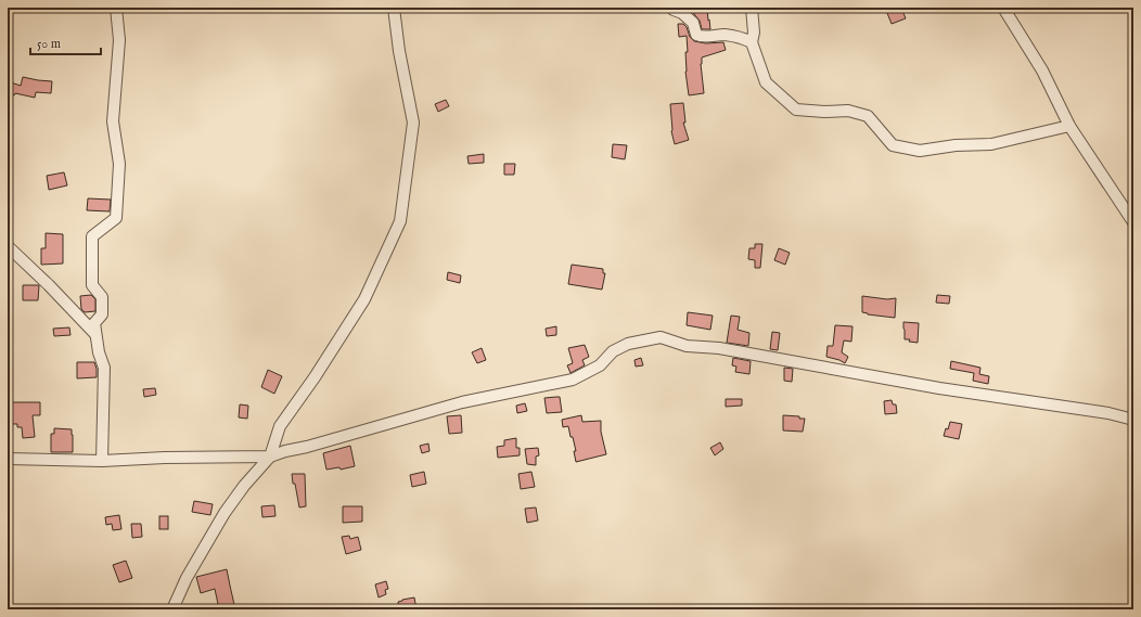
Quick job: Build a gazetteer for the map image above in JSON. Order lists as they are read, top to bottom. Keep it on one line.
{"scale_bar":"50 m"}
